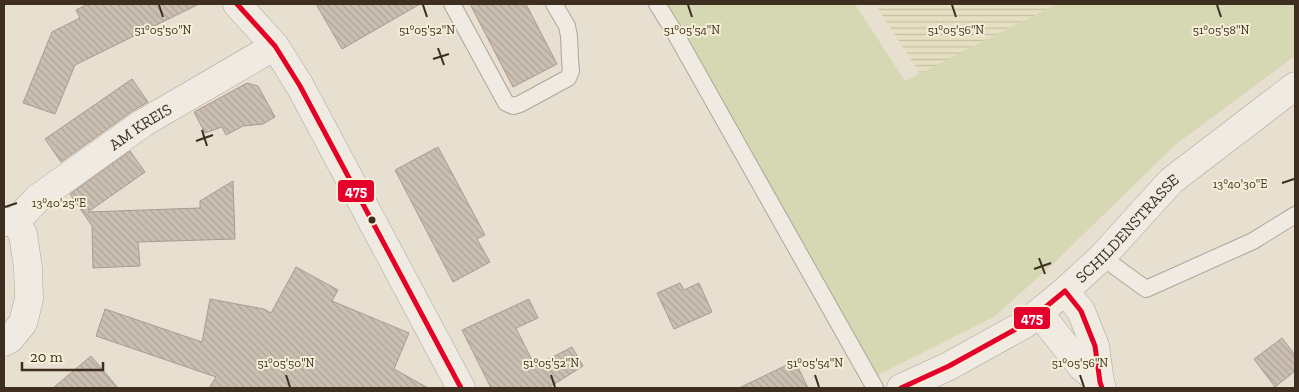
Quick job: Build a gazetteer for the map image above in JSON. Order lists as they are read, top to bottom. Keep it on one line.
{"streets":{"street":["AM KREIS","SCHILDENSTRASSE"]},"lines":["transit line 475"],"scale_bar":"20 m","coordinates":["51°05'58\"N","51°05'50\"N","51°05'52\"N","51°05'54\"N","51°05'56\"N","13°40'30\"E","13°40'25\"E"]}
